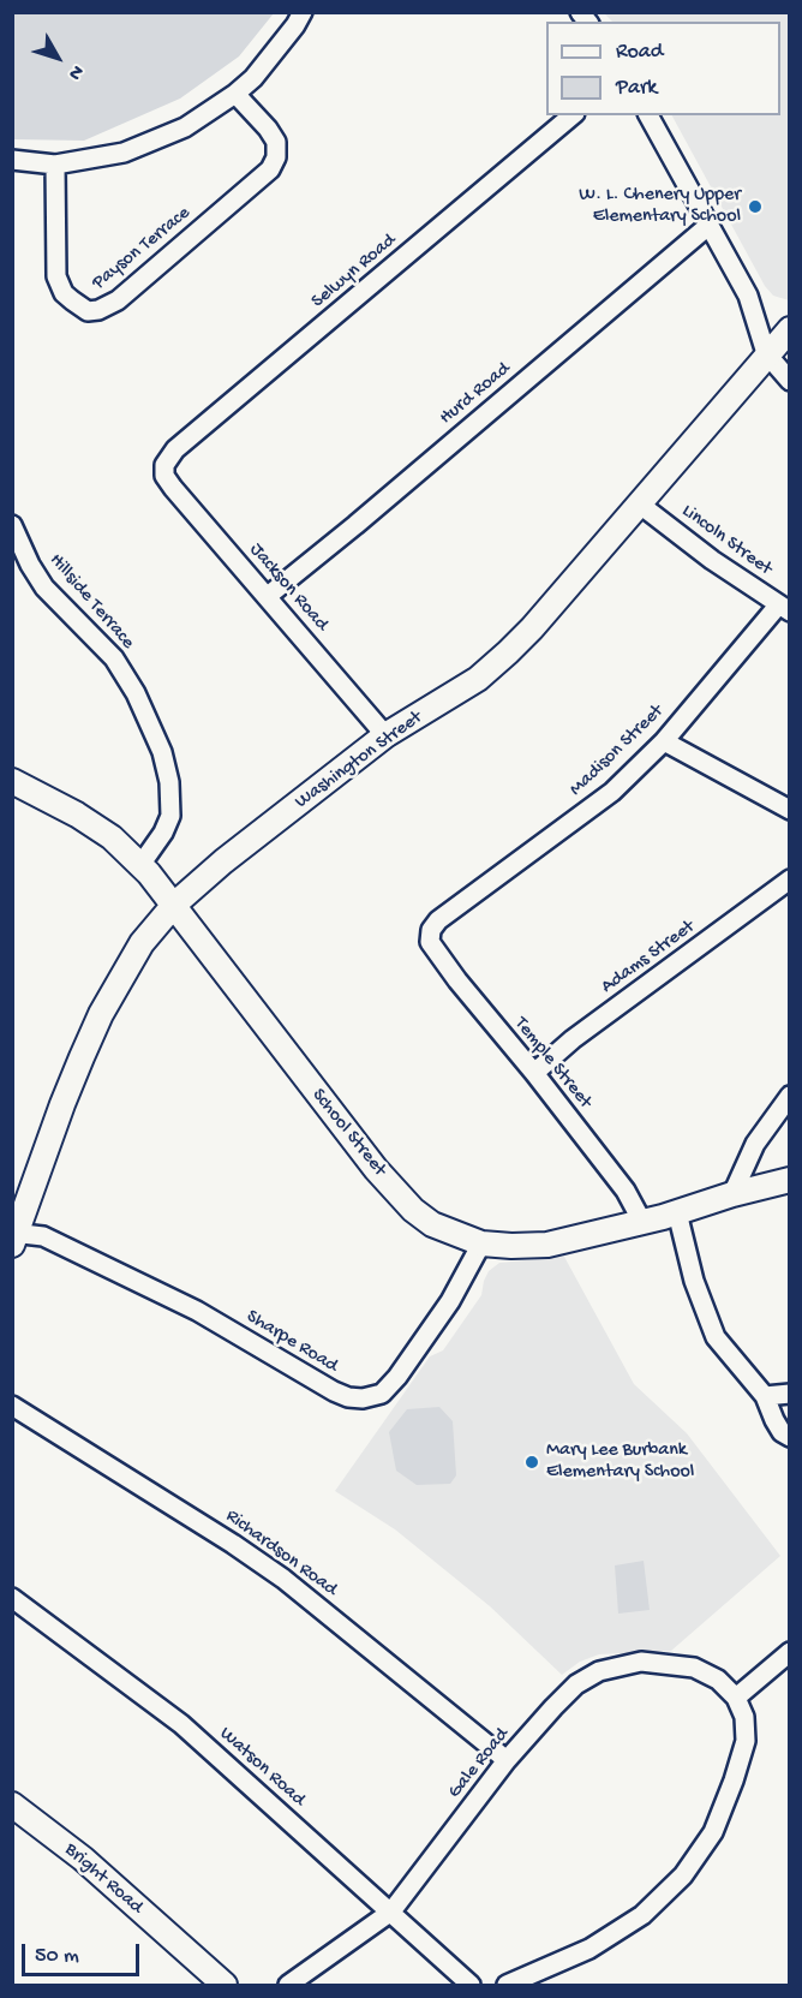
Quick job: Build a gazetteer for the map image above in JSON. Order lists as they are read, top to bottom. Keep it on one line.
{"streets":{"street":["Payson Terrace","Selwyn Road","Hurd Road","Lincoln Street","Jackson Road","Hillside Terrace","Madison Street","Washington Street","Adams Street","Temple Street","School Street","Sharpe Road","Richardson Road","Gale Road","Watson Road","Bright Road"]},"crossings":[["Selwyn Road","Jackson Road"],["Hurd Road","Jackson Road"],["Lincoln Street","Madison Street"],["Lincoln Street","Washington Street"],["Jackson Road","Washington Street"],["Hillside Terrace","School Street"],["Madison Street","Temple Street"],["Washington Street","School Street"],["Washington Street","Sharpe Road"],["Adams Street","Temple Street"],["Temple Street","School Street"],["School Street","Sharpe Road"],["Richardson Road","Gale Road"],["Gale Road","Watson Road"]],"places":["W. L. Chenery Upper Elementary School","Mary Lee Burbank Elementary School"],"legend":["Road","Park"],"scale_bar":"50 m","north":"bottom right"}
